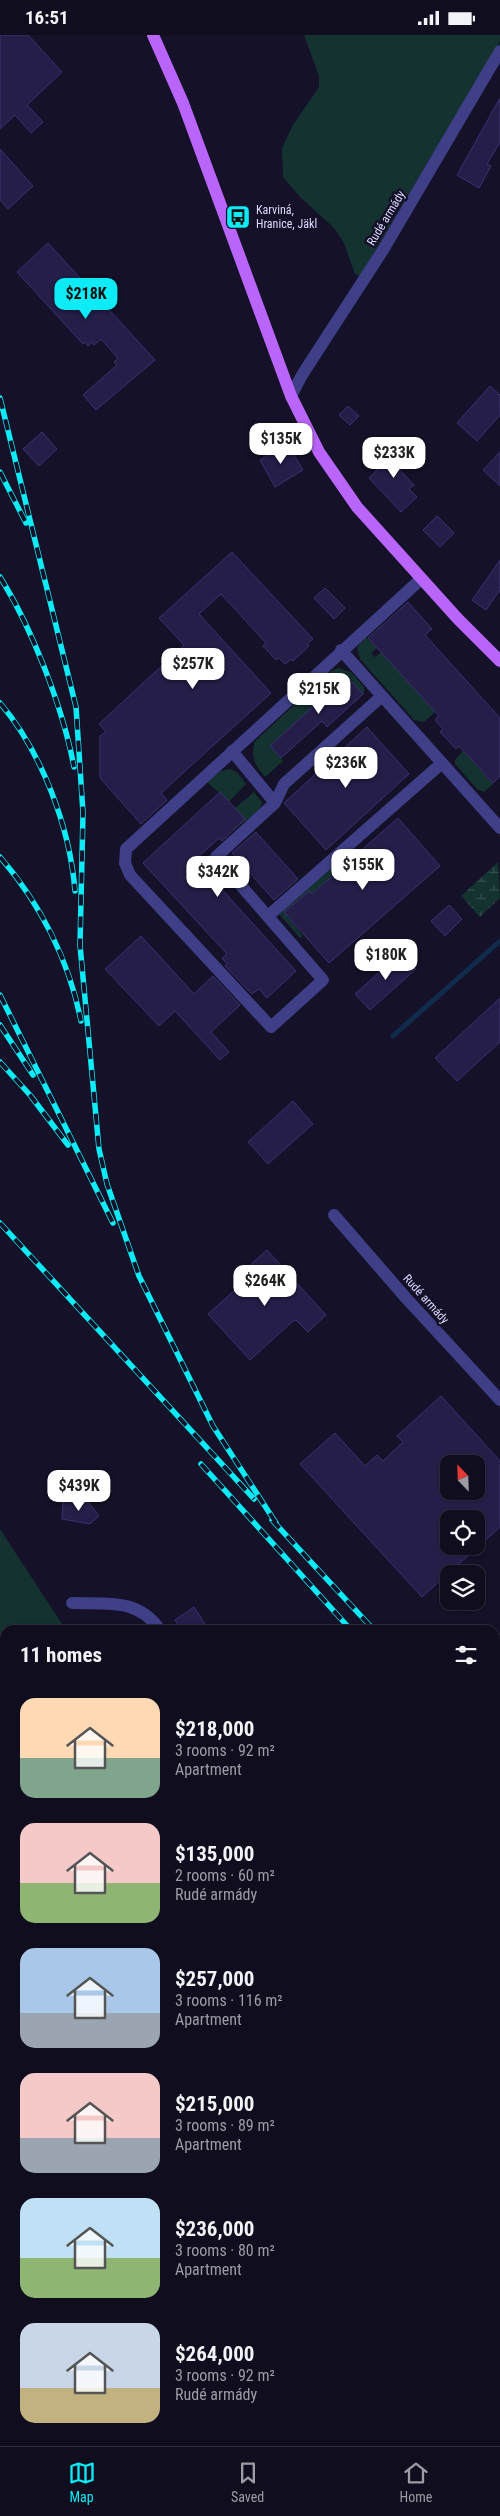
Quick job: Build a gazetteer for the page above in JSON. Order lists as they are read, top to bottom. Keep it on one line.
{"streets":{"street":["Rudé armády"]},"places":{"bus stop":["Karviná, Hranice, Jäkl"]},"north":"top left","page":{"status":"16:51","price":["$218K","$135K","$233K","$257K","$215K","$236K","$155K","$342K","$180K","$264K","$439K"],"heading":"11 homes","list":[{"name":"$218,000","note":"3 rooms · 92 m² · Apartment"},{"name":"$135,000","note":"2 rooms · 60 m² · Rudé armády"},{"name":"$257,000","note":"3 rooms · 116 m² · Apartment"},{"name":"$215,000","note":"3 rooms · 89 m² · Apartment"},{"name":"$236,000","note":"3 rooms · 80 m² · Apartment"},{"name":"$264,000","note":"3 rooms · 92 m² · Rudé armády"}],"tabs":["Map","Saved","Home"]}}
